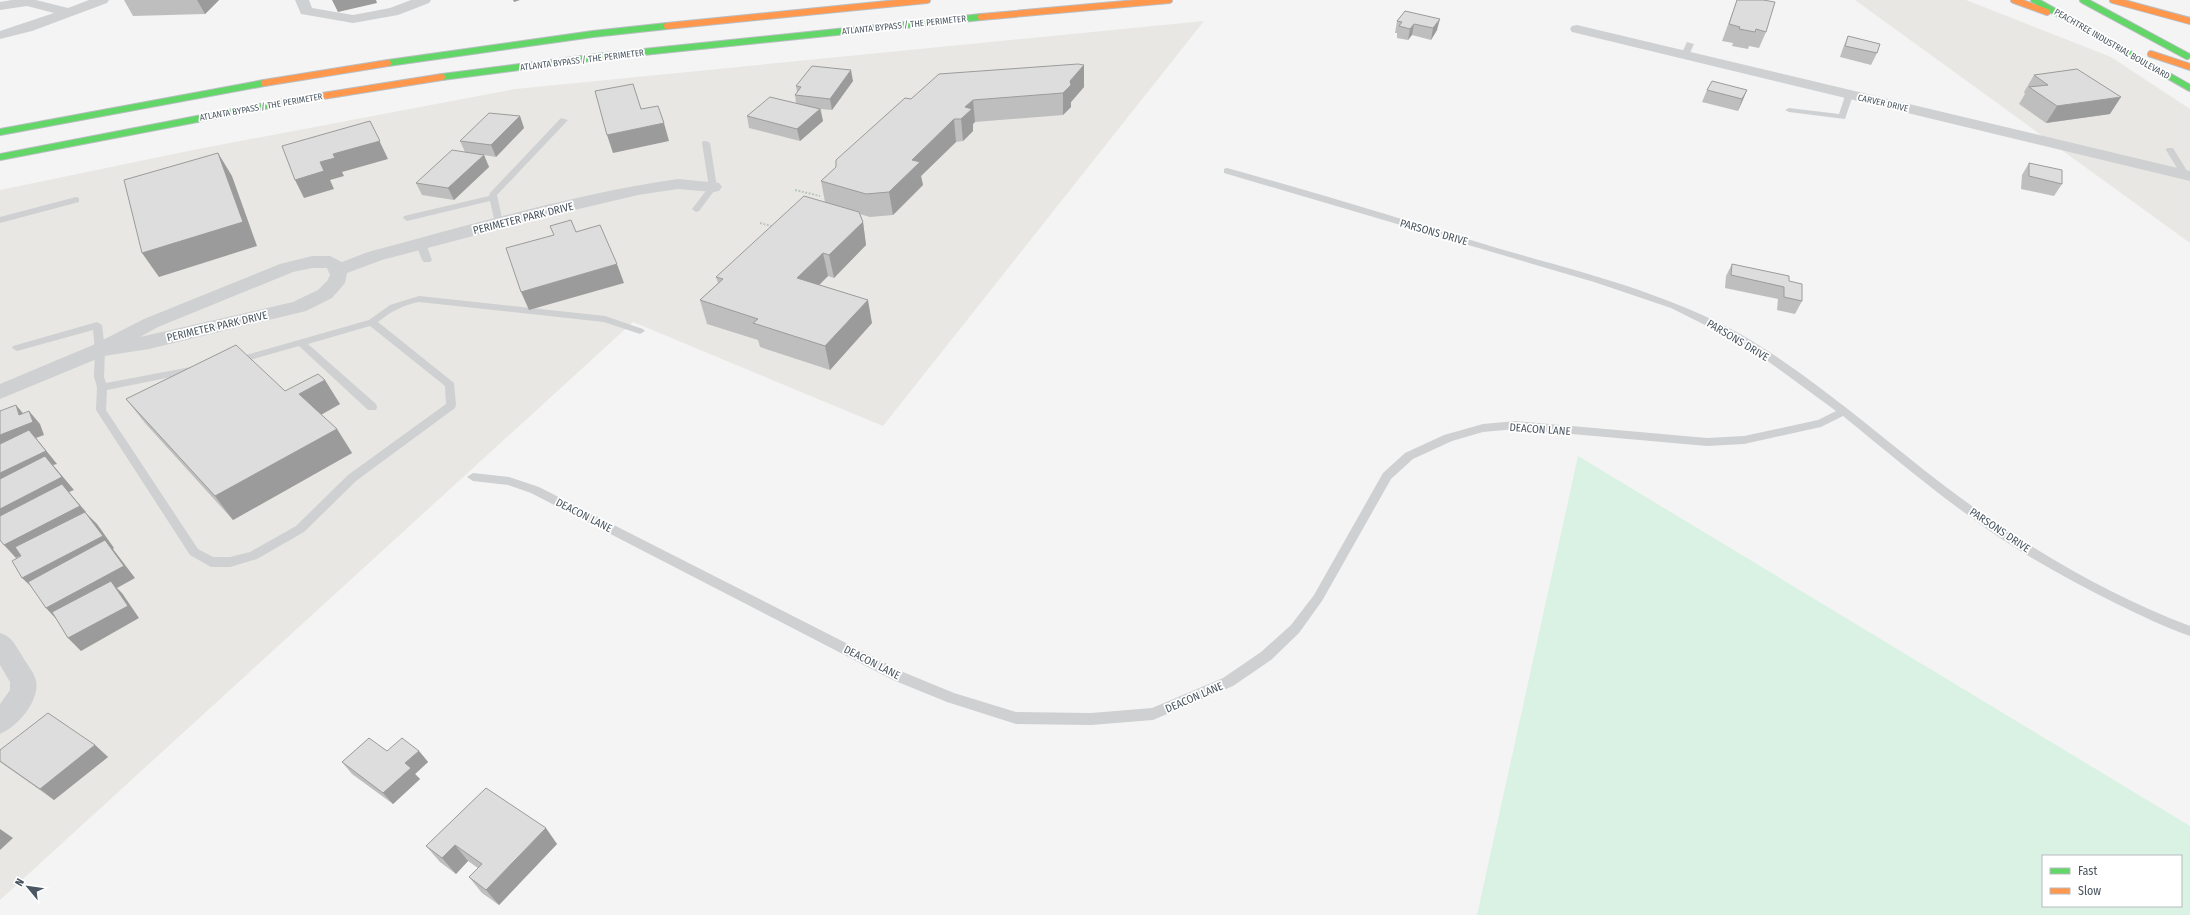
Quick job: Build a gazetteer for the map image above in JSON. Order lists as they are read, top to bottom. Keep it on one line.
{"streets":{"highway":["ATLANTA BYPASS / THE PERIMETER","PEACHTREE INDUSTRIAL BOULEVARD"],"street":["CARVER DRIVE","PERIMETER PARK DRIVE"],"lane":["PARSONS DRIVE","DEACON LANE"]},"crossings":[["PARSONS DRIVE","DEACON LANE"]],"legend":["Fast","Slow"],"north":"top left"}
